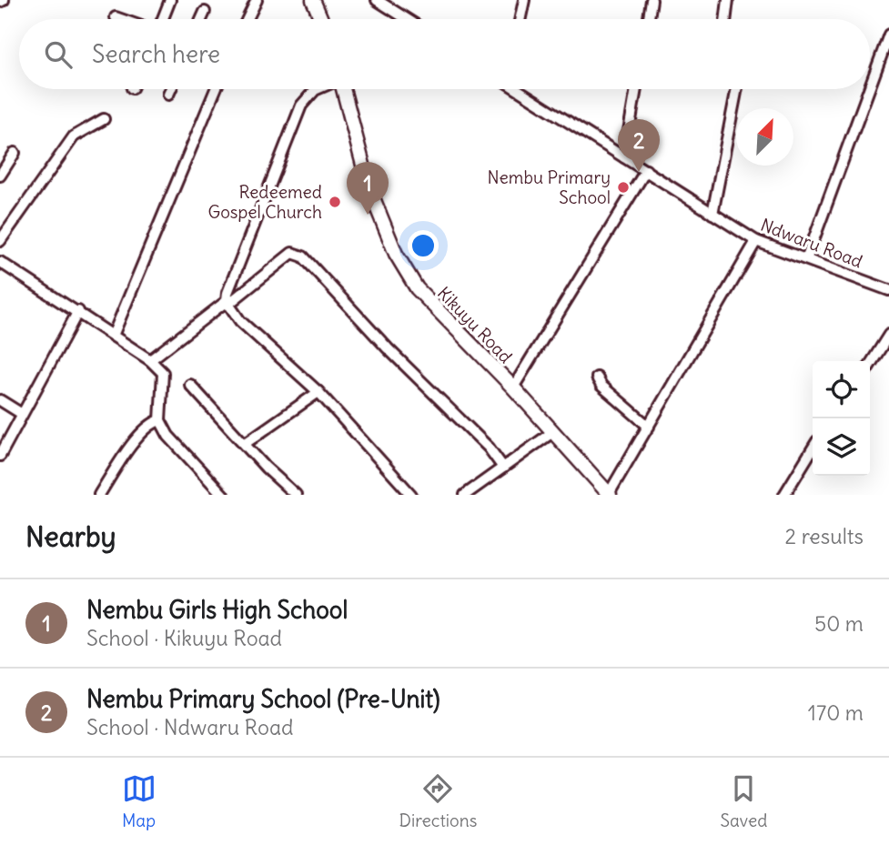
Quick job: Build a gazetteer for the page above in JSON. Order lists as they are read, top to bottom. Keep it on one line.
{"streets":{"main road":["Kikuyu Road"],"street":["Ndwaru Road"]},"places":["Nembu Primary School","Redeemed Gospel Church"],"north":"top right","page":{"search":"Search here","pins":["2","1"],"heading":["Nearby","2 results"],"list":[{"mark":"1","name":"Nembu Girls High School","note":"School · Kikuyu Road","value":"50 m"},{"mark":"2","name":"Nembu Primary School (Pre-Unit)","note":"School · Ndwaru Road","value":"170 m"}],"nav":["Map","Directions","Saved"]}}
